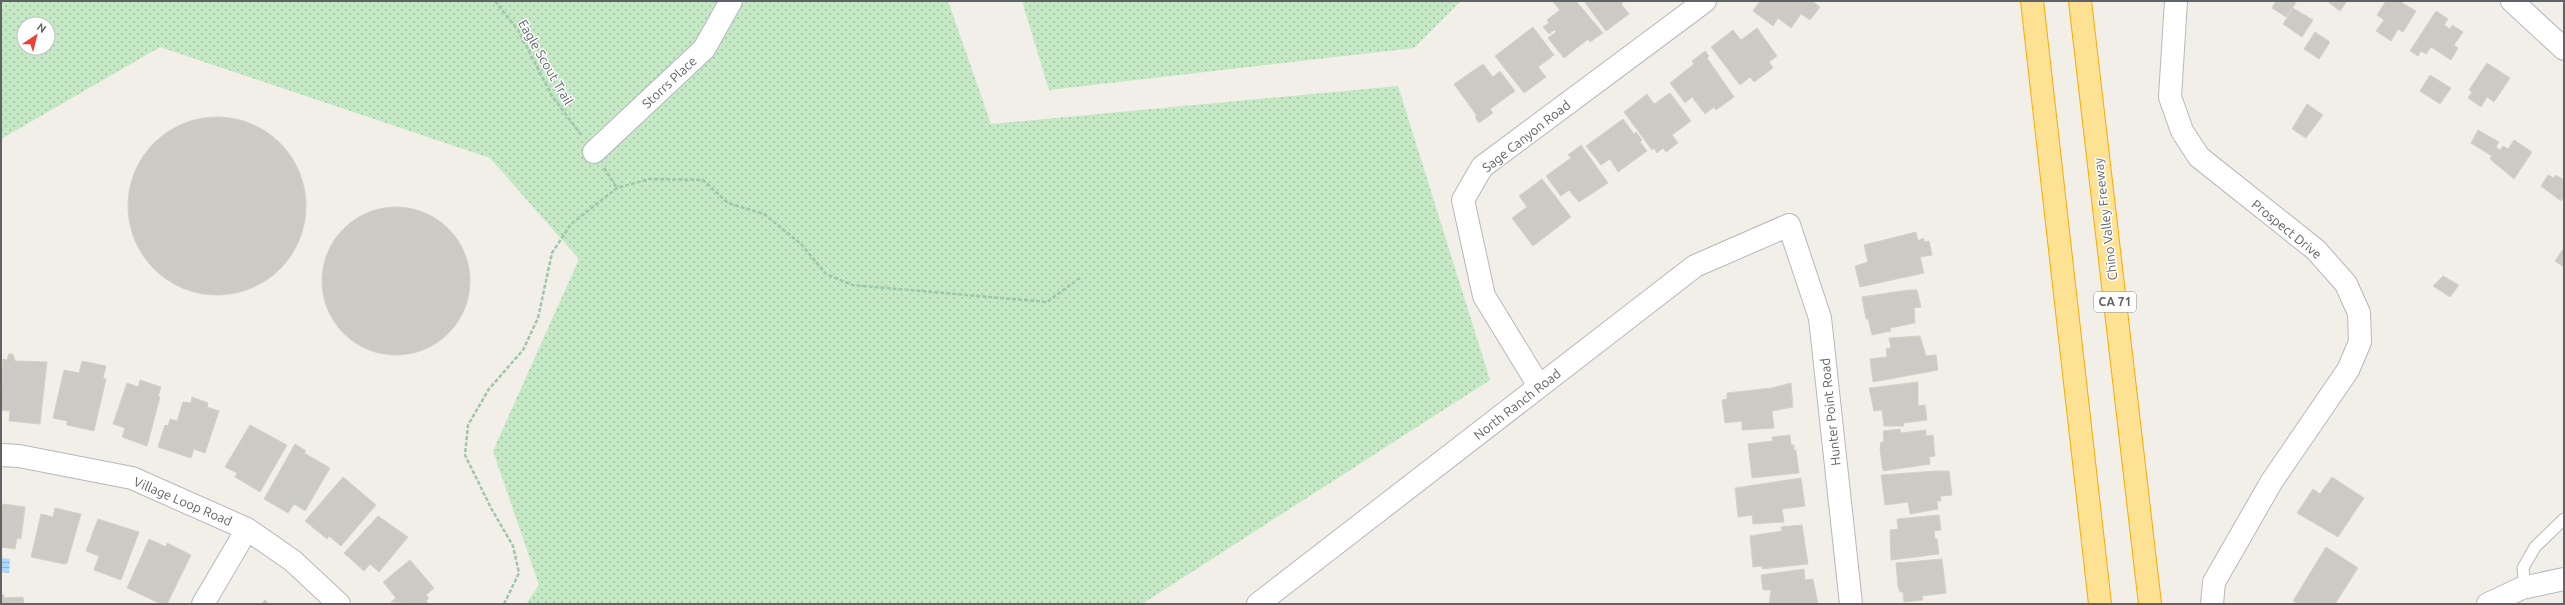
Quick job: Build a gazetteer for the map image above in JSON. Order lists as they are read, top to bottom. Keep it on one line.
{"streets":{"highway":["Chino Valley Freeway","CA 71"],"street":["Storrs Place","Sage Canyon Road","Prospect Drive","North Ranch Road","Hunter Point Road","Village Loop Road"],"path":["Eagle Scout Trail"]},"crossings":[["Eagle Scout Trail","Storrs Place"],["Sage Canyon Road","North Ranch Road"],["North Ranch Road","Hunter Point Road"]],"north":"top right"}
